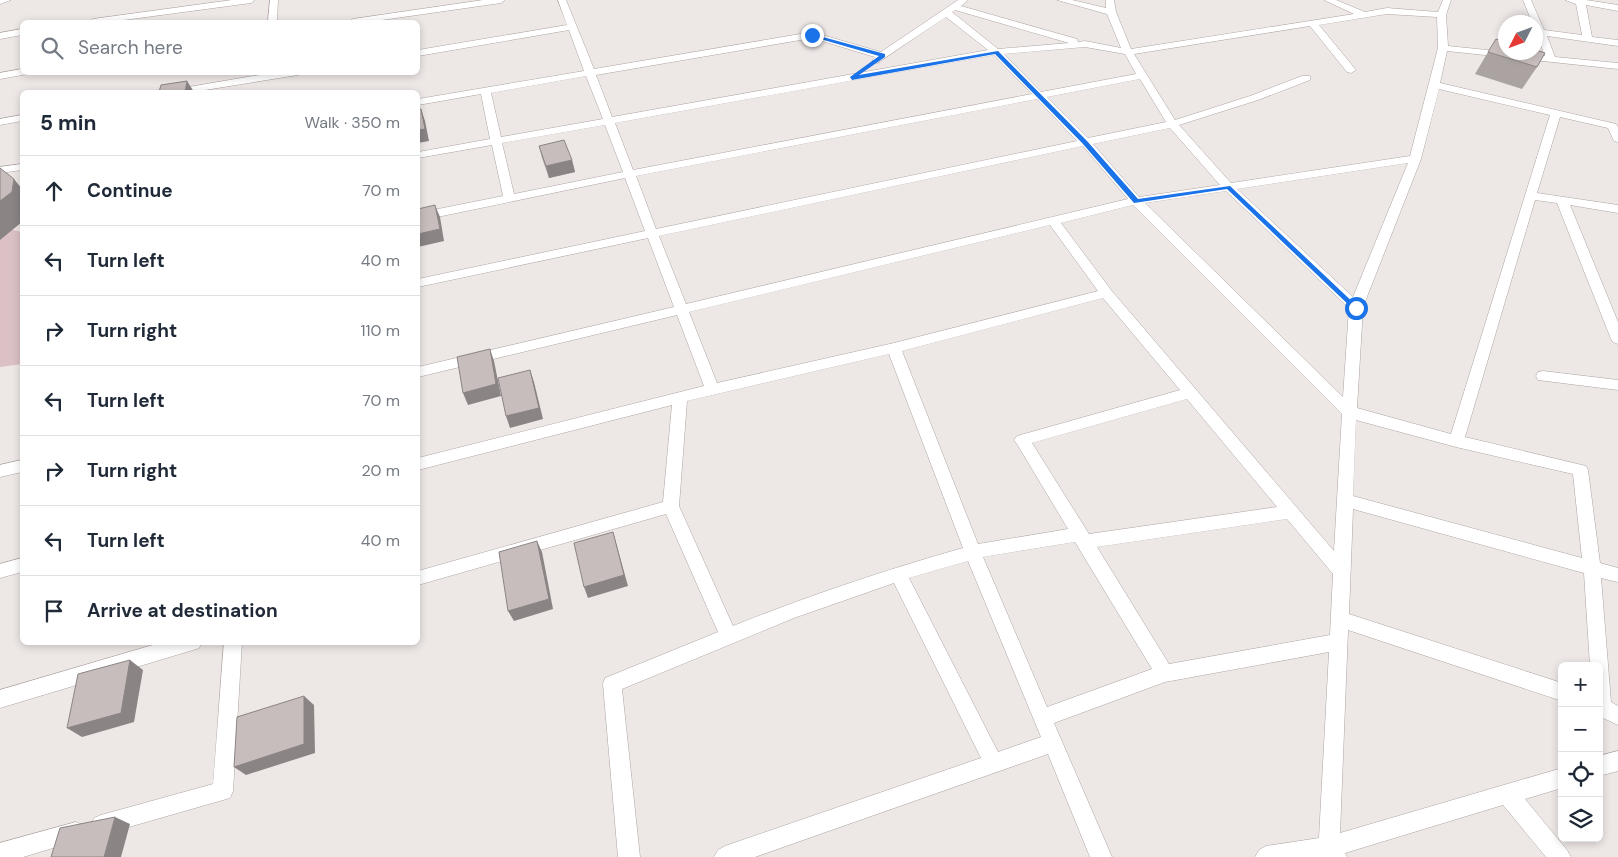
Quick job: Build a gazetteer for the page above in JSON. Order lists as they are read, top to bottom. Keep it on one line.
{"north":"bottom left","page":{"search":"Search here","heading":["5 min","Walk · 350 m"],"list":[["Continue","70 m"],["Turn left","40 m"],["Turn right","110 m"],["Turn left","70 m"],["Turn right","20 m"],["Turn left","40 m"],"Arrive at destination"],"map_buttons":["+","−"]}}
